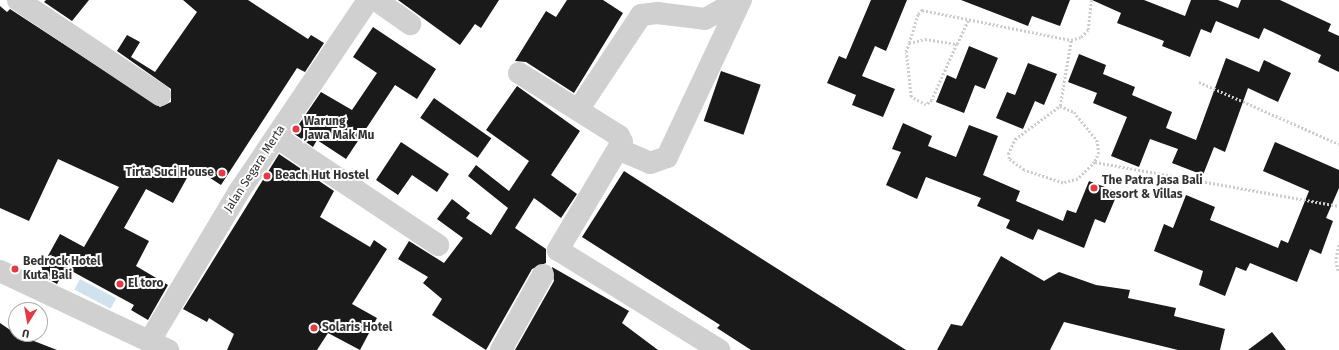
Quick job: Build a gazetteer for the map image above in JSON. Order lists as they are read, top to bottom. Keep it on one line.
{"streets":{"street":["Jalan Segara Merta"]},"places":["Warung Jawa Mak Mu","Tirta Suci House","Beach Hut Hostel","The Patra Jasa Bali Resort & Villas","Bedrock Hotel Kuta Bali","El toro","Solaris Hotel"],"north":"bottom"}
